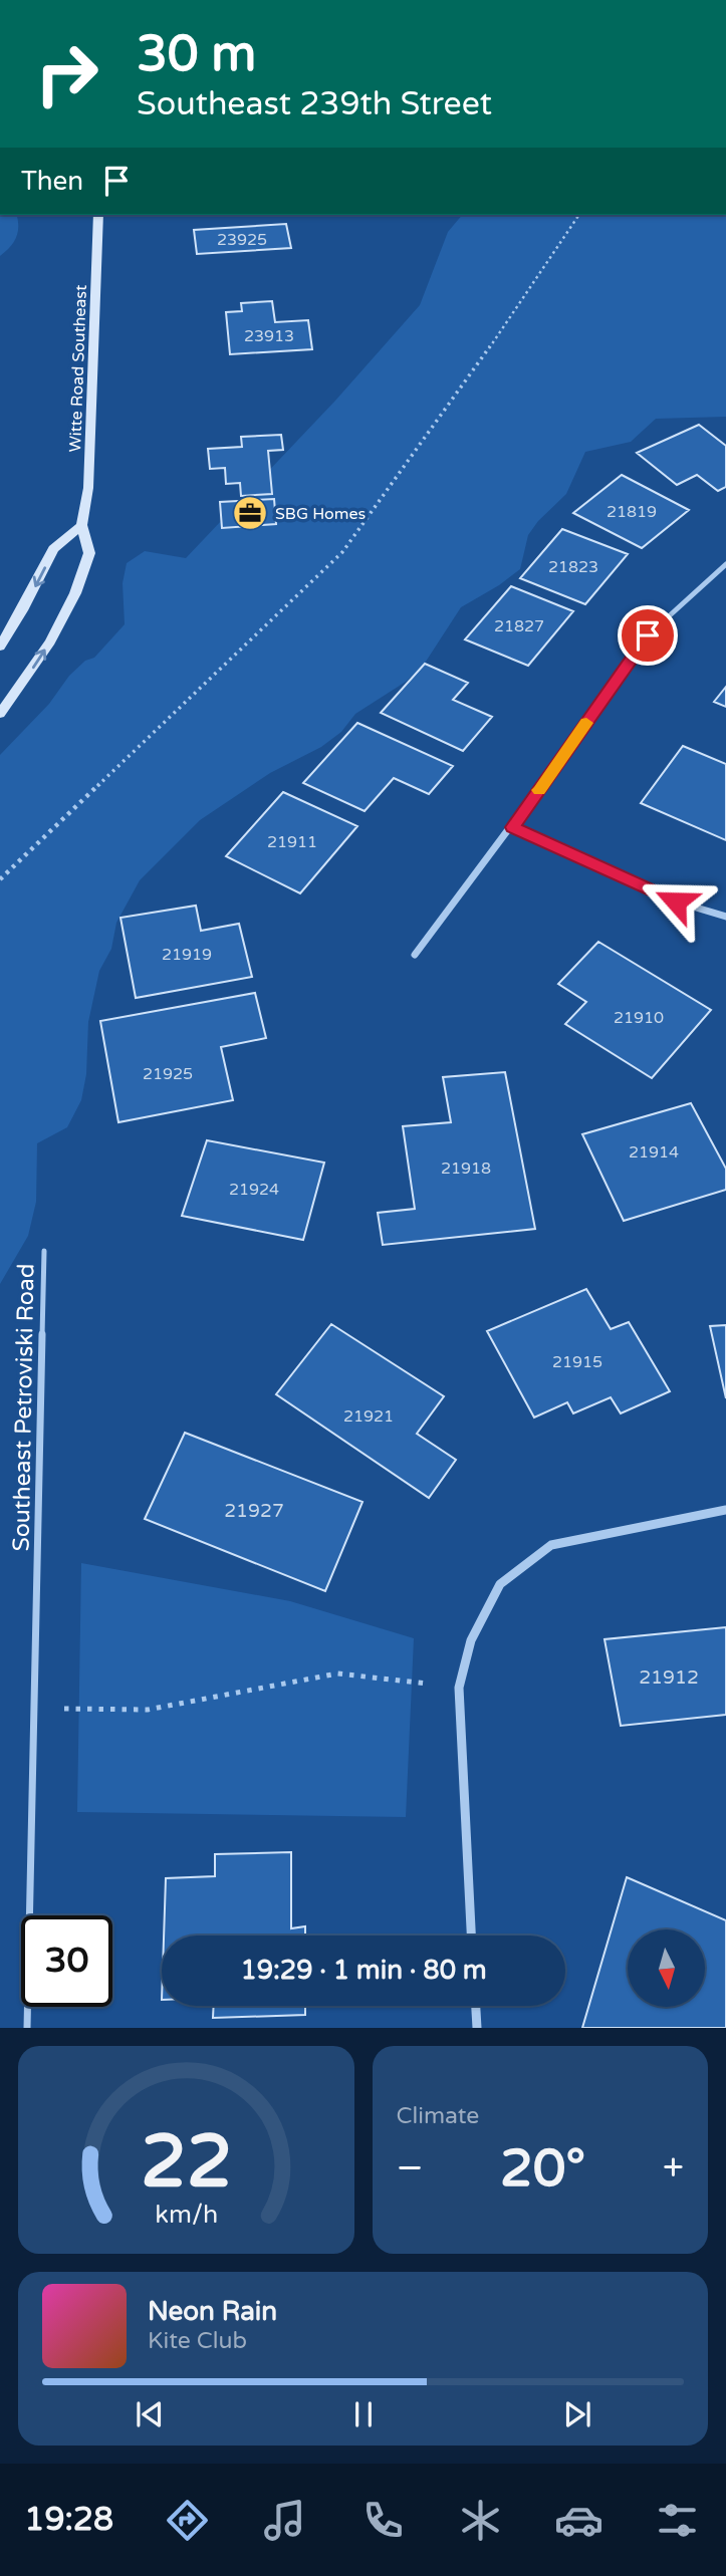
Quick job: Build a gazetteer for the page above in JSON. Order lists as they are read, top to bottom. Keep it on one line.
{"streets":{"street":["Witte Road Southeast"],"lane":["Southeast Petroviski Road"]},"places":{"office":["SBG Homes"]},"house_numbers":["23925","23913","21819","21823","21827","21911","21919","21910","21925","21914","21918","21924","21915","21921","21927","21912"],"north":"bottom","page":{"turn":["30 m","Southeast 239th Street"],"then":"Then","limit":"30","trip":"19:29 · 1 min · 80 m","tile":"Climate","heat":["−","20°","+"],"song":["Neon Rain","Kite Club"],"tabs":"19:28","gauge":["22","km/h"]}}
